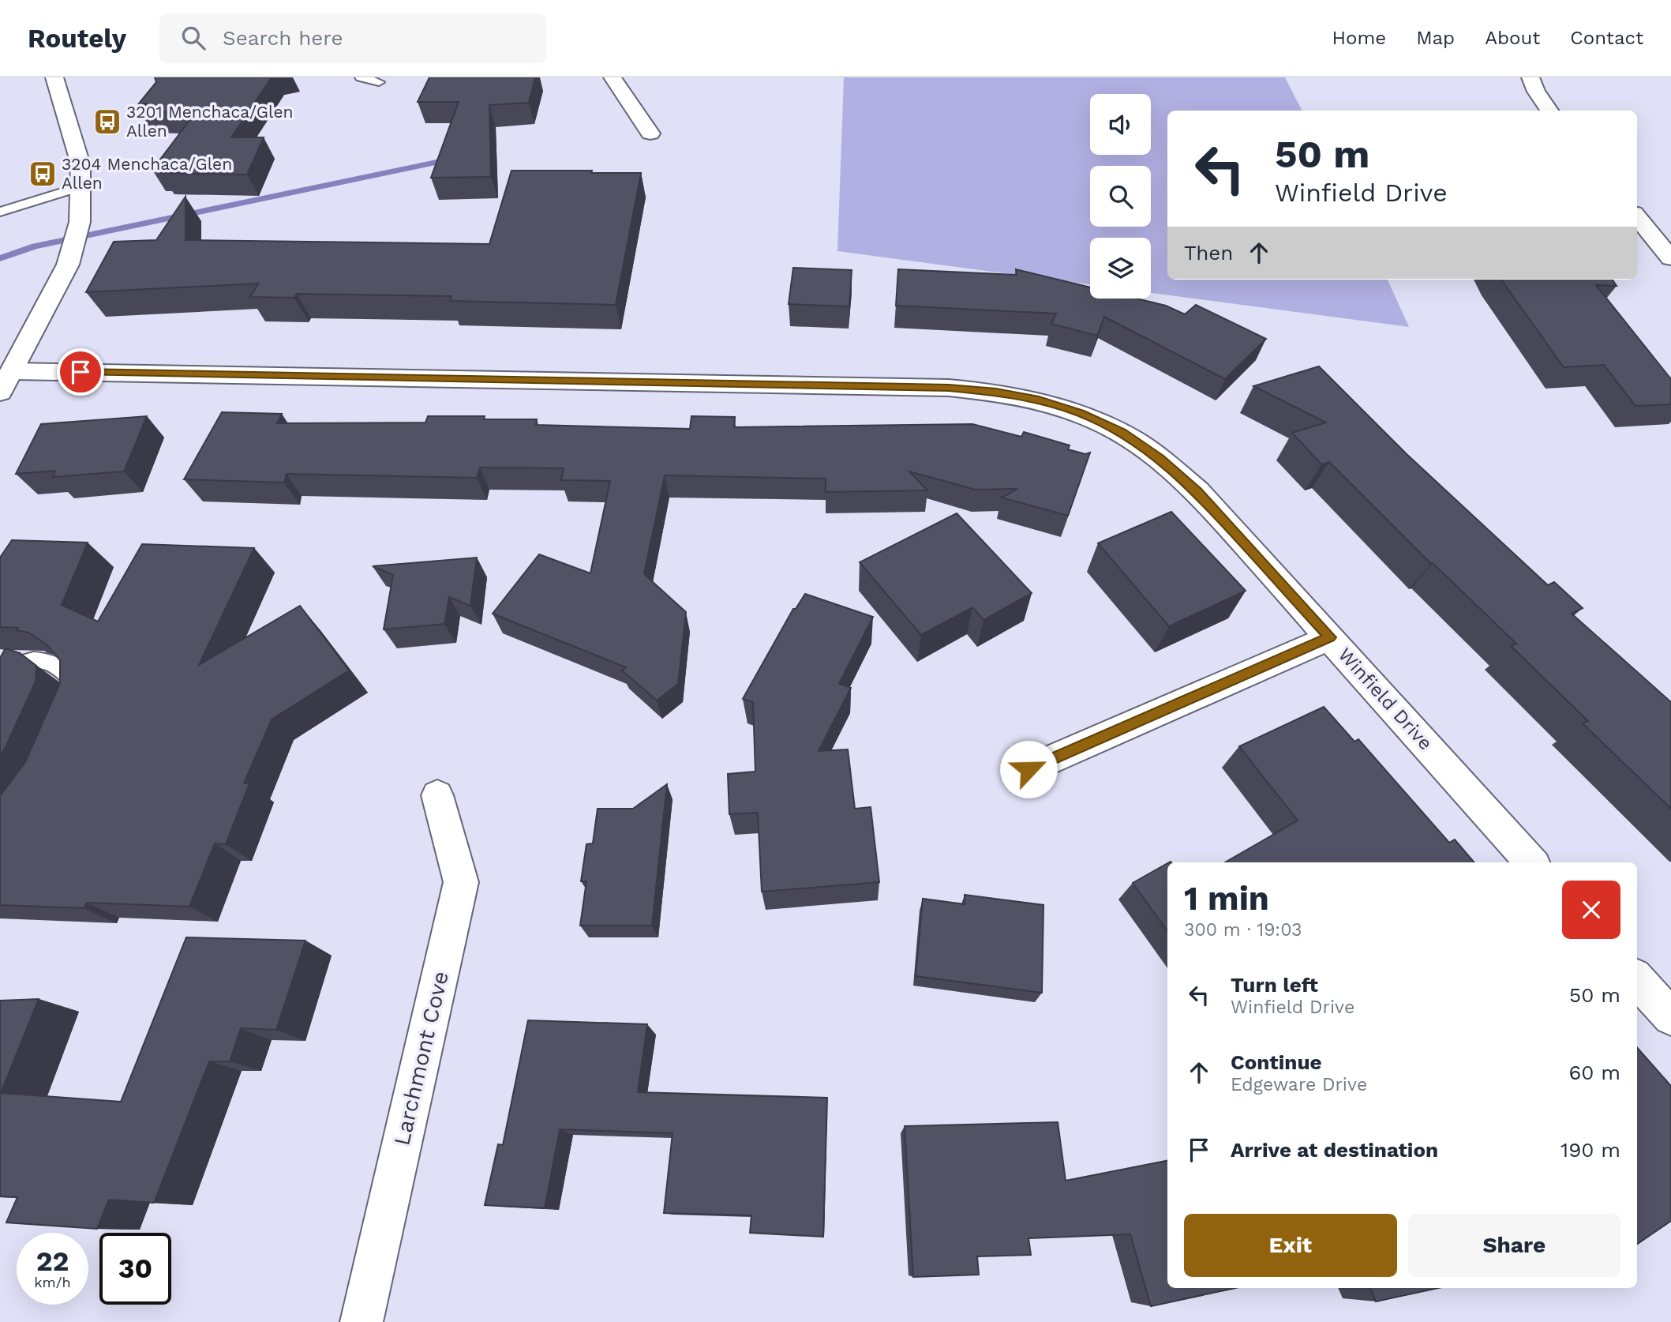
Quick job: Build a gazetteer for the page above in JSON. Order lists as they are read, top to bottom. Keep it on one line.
{"streets":{"street":["Winfield Drive","Larchmont Cove"]},"places":{"bus stop":["3201 Menchaca/Glen Allen","3204 Menchaca/Glen Allen"]},"page":{"header":"Routely","search":"Search here","nav":["Home","Map","About","Contact"],"turn":["50 m","Winfield Drive"],"then":"Then","heading":["1 min","300 m · 19:03"],"list":[{"name":"Turn left","note":"Winfield Drive","value":"50 m"},{"name":"Continue","note":"Edgeware Drive","value":"60 m"},{"name":"Arrive at destination","value":"190 m"}],"buttons":["Exit","Share"],"speed":"22 km/h","limit":"30"}}
